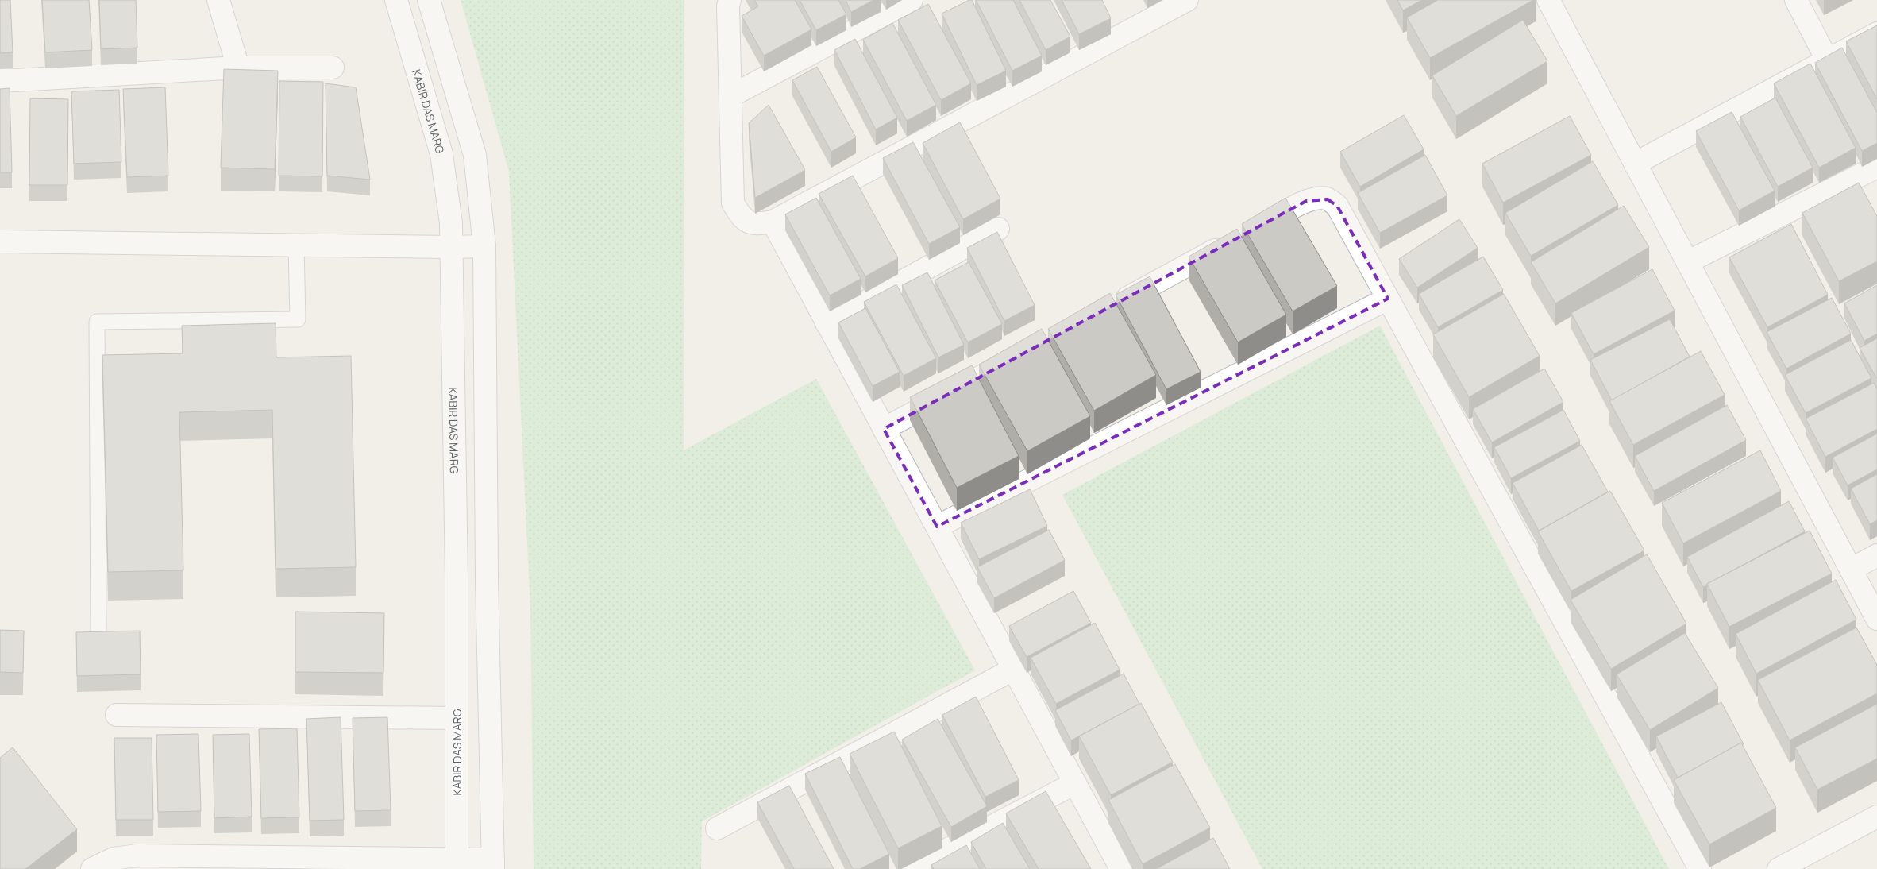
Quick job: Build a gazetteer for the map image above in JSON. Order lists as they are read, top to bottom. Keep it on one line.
{"streets":{"street":["KABIR DAS MARG"]}}
